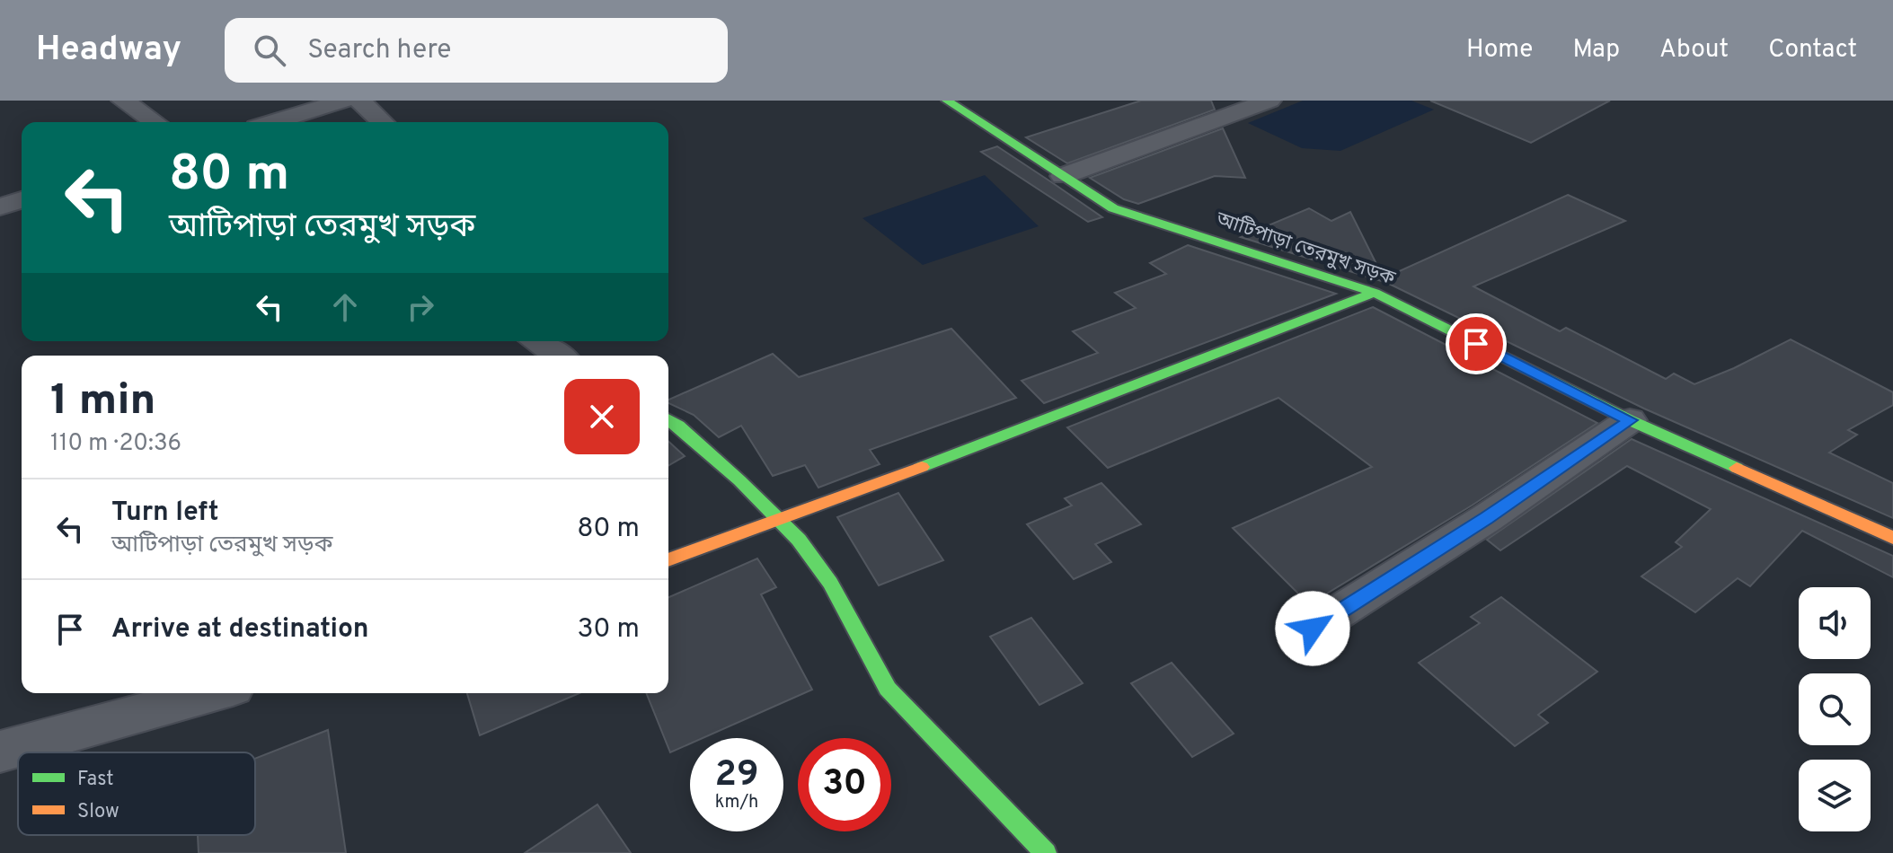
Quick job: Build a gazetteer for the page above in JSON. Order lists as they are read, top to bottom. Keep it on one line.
{"streets":{"street":["আটিপাড়া তেরমুখ সড়ক"]},"legend":["Fast","Slow"],"page":{"header":"Headway","search":"Search here","nav":["Home","Map","About","Contact"],"turn":["80 m","আটিপাড়া তেরমুখ সড়ক"],"heading":["1 min","110 m · 20:36"],"list":[{"name":"Turn left","note":"আটিপাড়া তেরমুখ সড়ক","value":"80 m"},{"name":"Arrive at destination","value":"30 m"}],"speed":"29 km/h","limit":"30"}}
